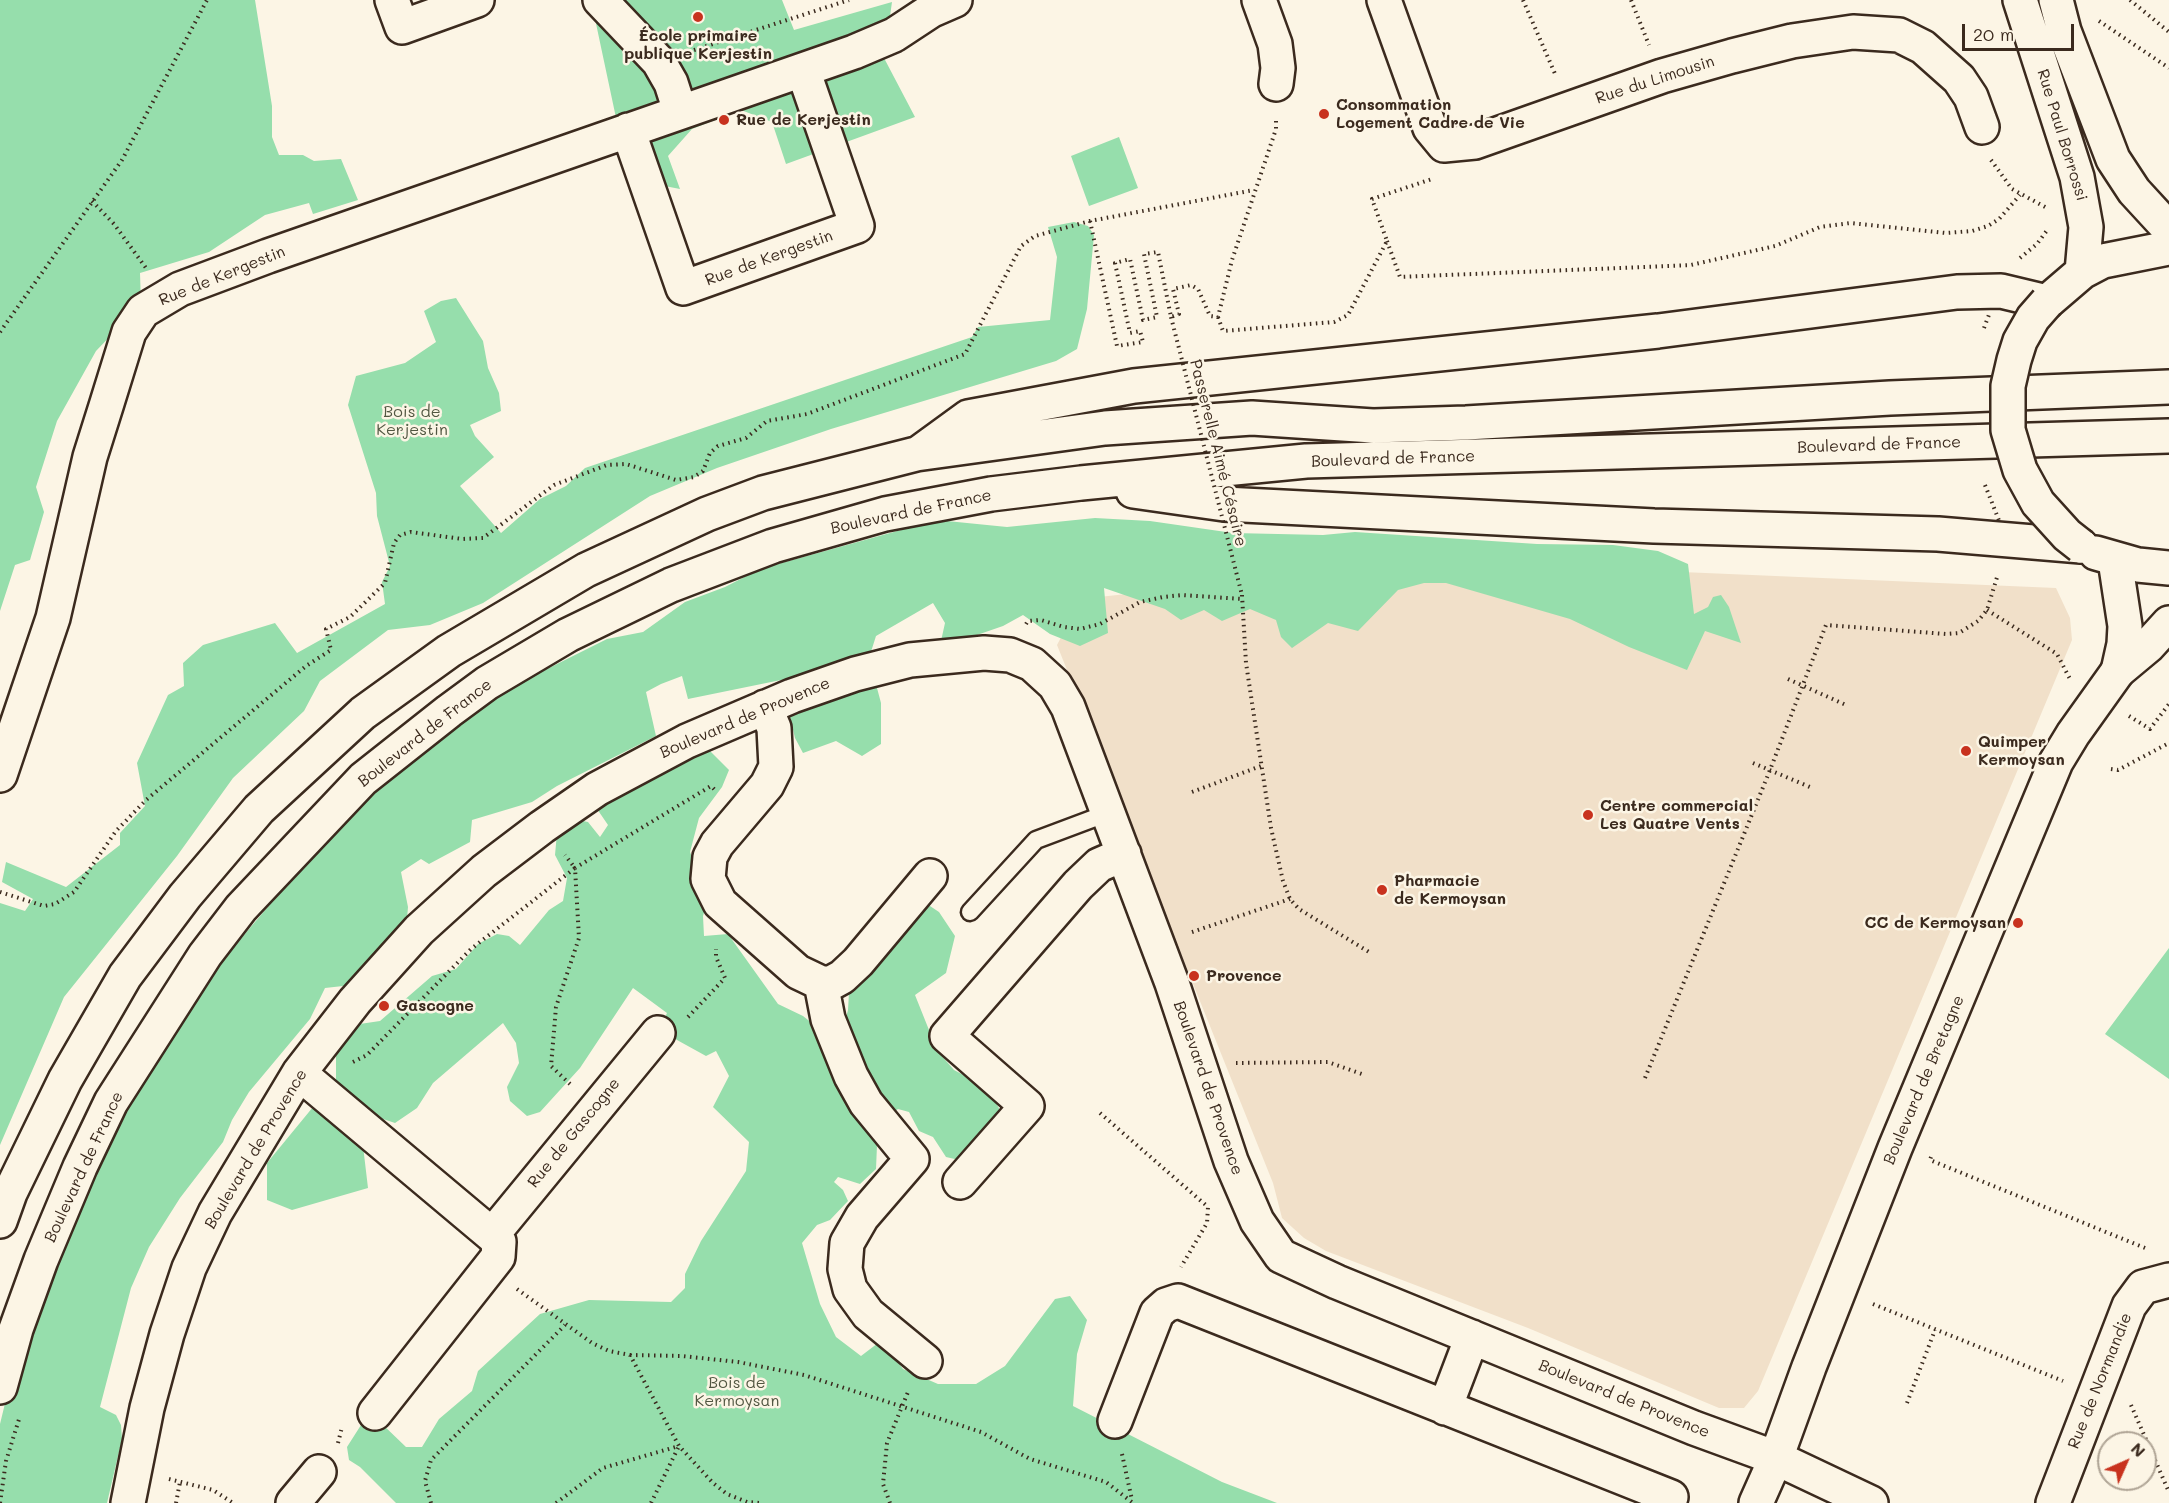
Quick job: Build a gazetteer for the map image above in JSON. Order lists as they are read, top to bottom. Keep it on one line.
{"streets":{"street":["Rue du Limousin","Rue Paul Borrossi","Rue de Kergestin","Boulevard de France","Boulevard de Provence","Boulevard de Bretagne","Rue de Gascogne","Rue de Normandie"],"path":["Passerelle Aimé Césaire"]},"crossings":[["Boulevard de Provence","Boulevard de Bretagne"]],"parks":["Bois de Kerjestin","Bois de Kermoysan"],"places":["École primaire publique Kerjestin","Consommation Logement Cadre de Vie","Rue de Kerjestin","Quimper Kermoysan","Centre commercial Les Quatre Vents","Pharmacie de Kermoysan","CC de Kermoysan","Provence","Gascogne"],"scale_bar":"20 m","north":"top right"}
